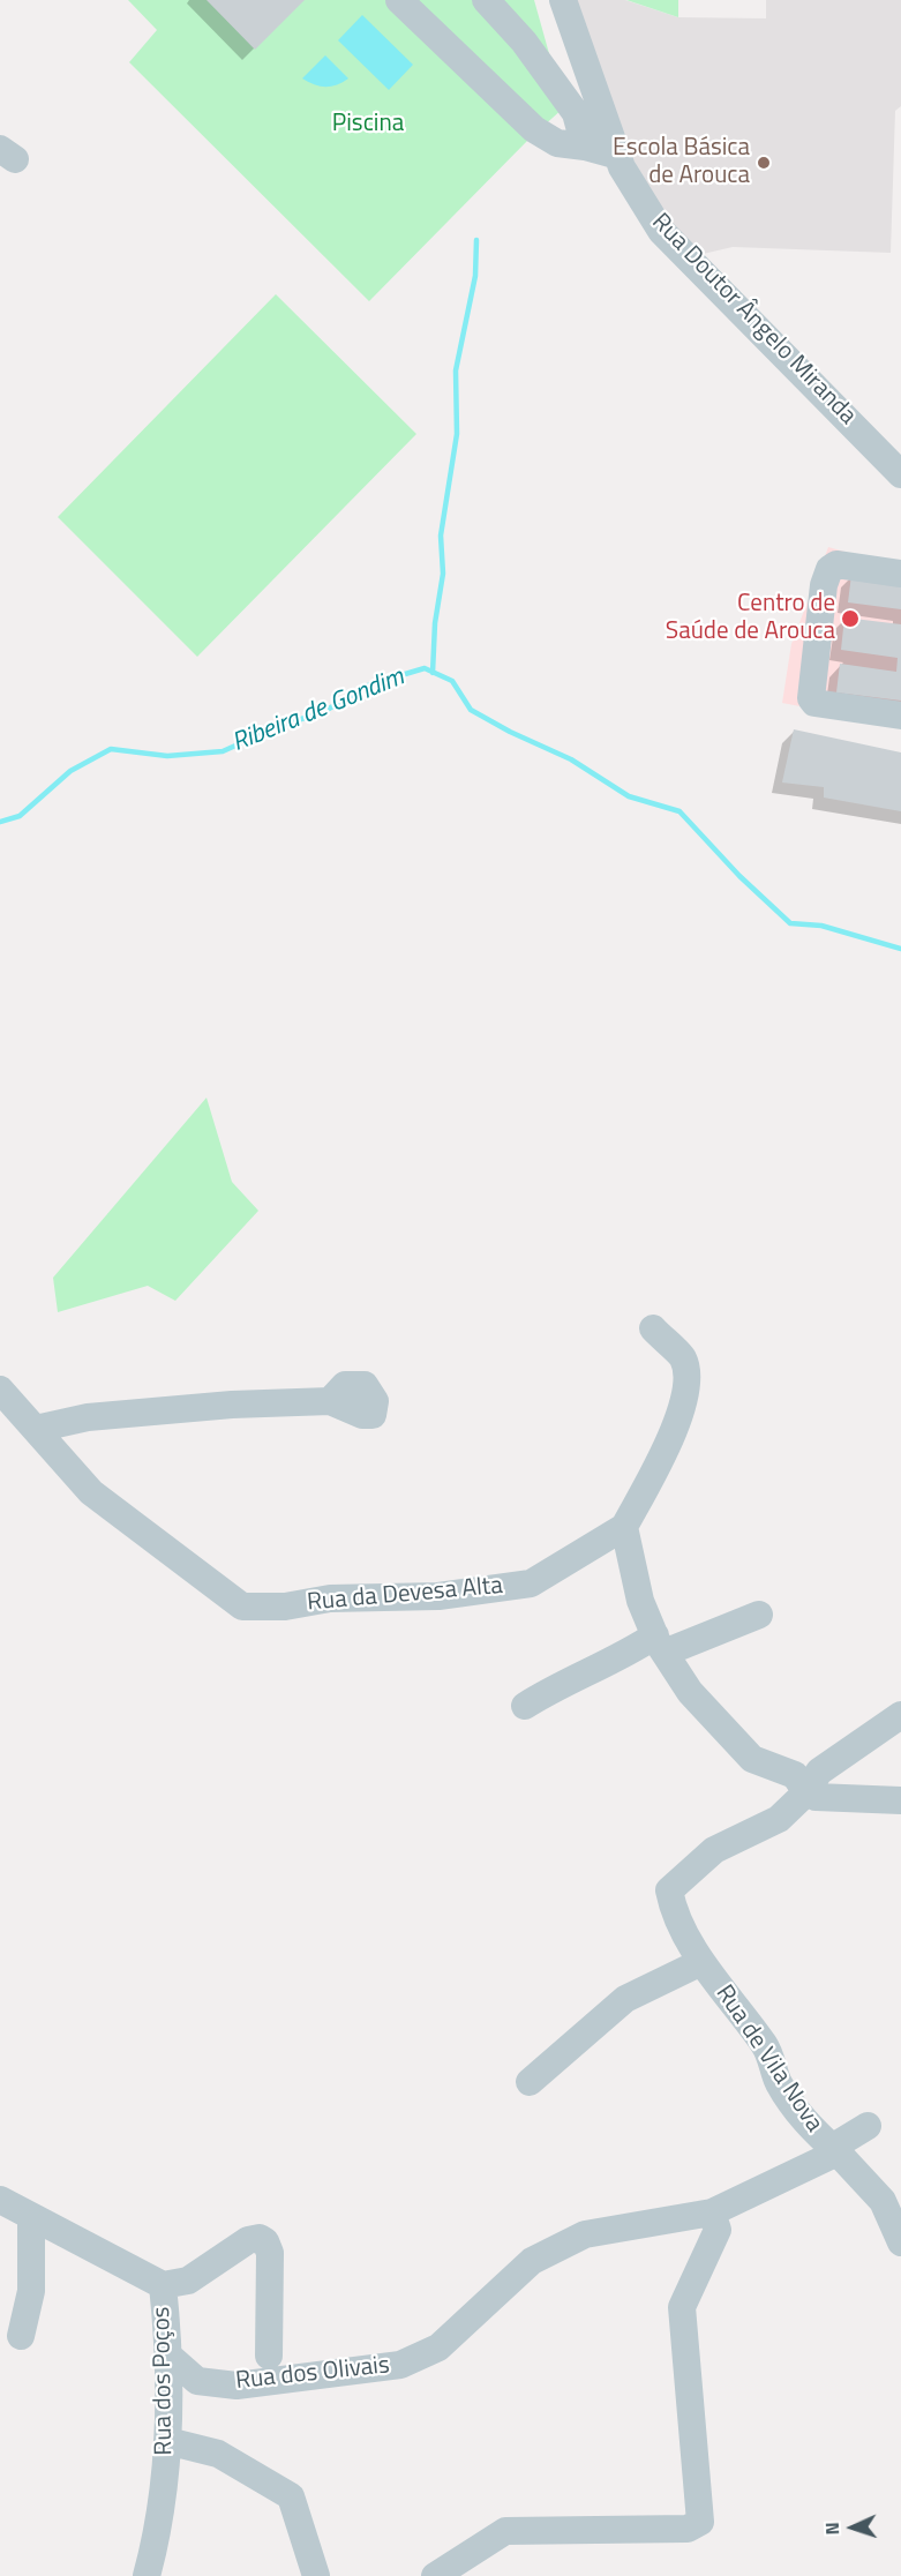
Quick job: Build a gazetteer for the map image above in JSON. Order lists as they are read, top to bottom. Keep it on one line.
{"streets":{"street":["Rua Doutor Ângelo Miranda","Rua da Devesa Alta","Rua de Vila Nova","Rua dos Olivais","Rua dos Poços"]},"crossings":[["Rua de Vila Nova","Rua dos Olivais"],["Rua dos Olivais","Rua dos Poços"]],"water":["Ribeira de Gondim"],"parks":["Piscina"],"places":["Escola Básica de Arouca","Centro de Saúde de Arouca"],"north":"left"}
